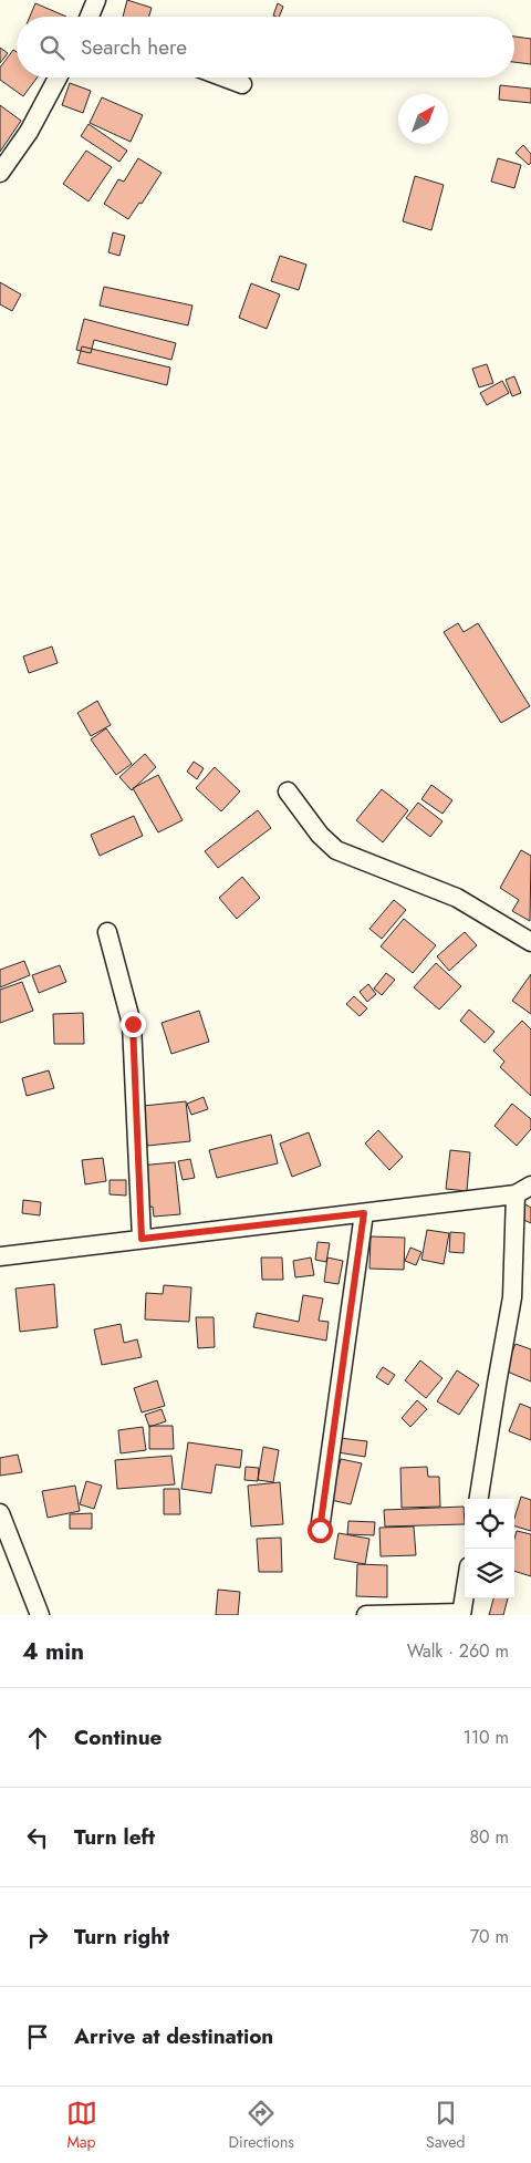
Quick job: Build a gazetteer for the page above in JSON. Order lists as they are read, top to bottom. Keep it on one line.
{"north":"top right","page":{"search":"Search here","heading":["4 min","Walk · 260 m"],"list":[["Continue","110 m"],["Turn left","80 m"],["Turn right","70 m"],"Arrive at destination"],"nav":["Map","Directions","Saved"]}}
